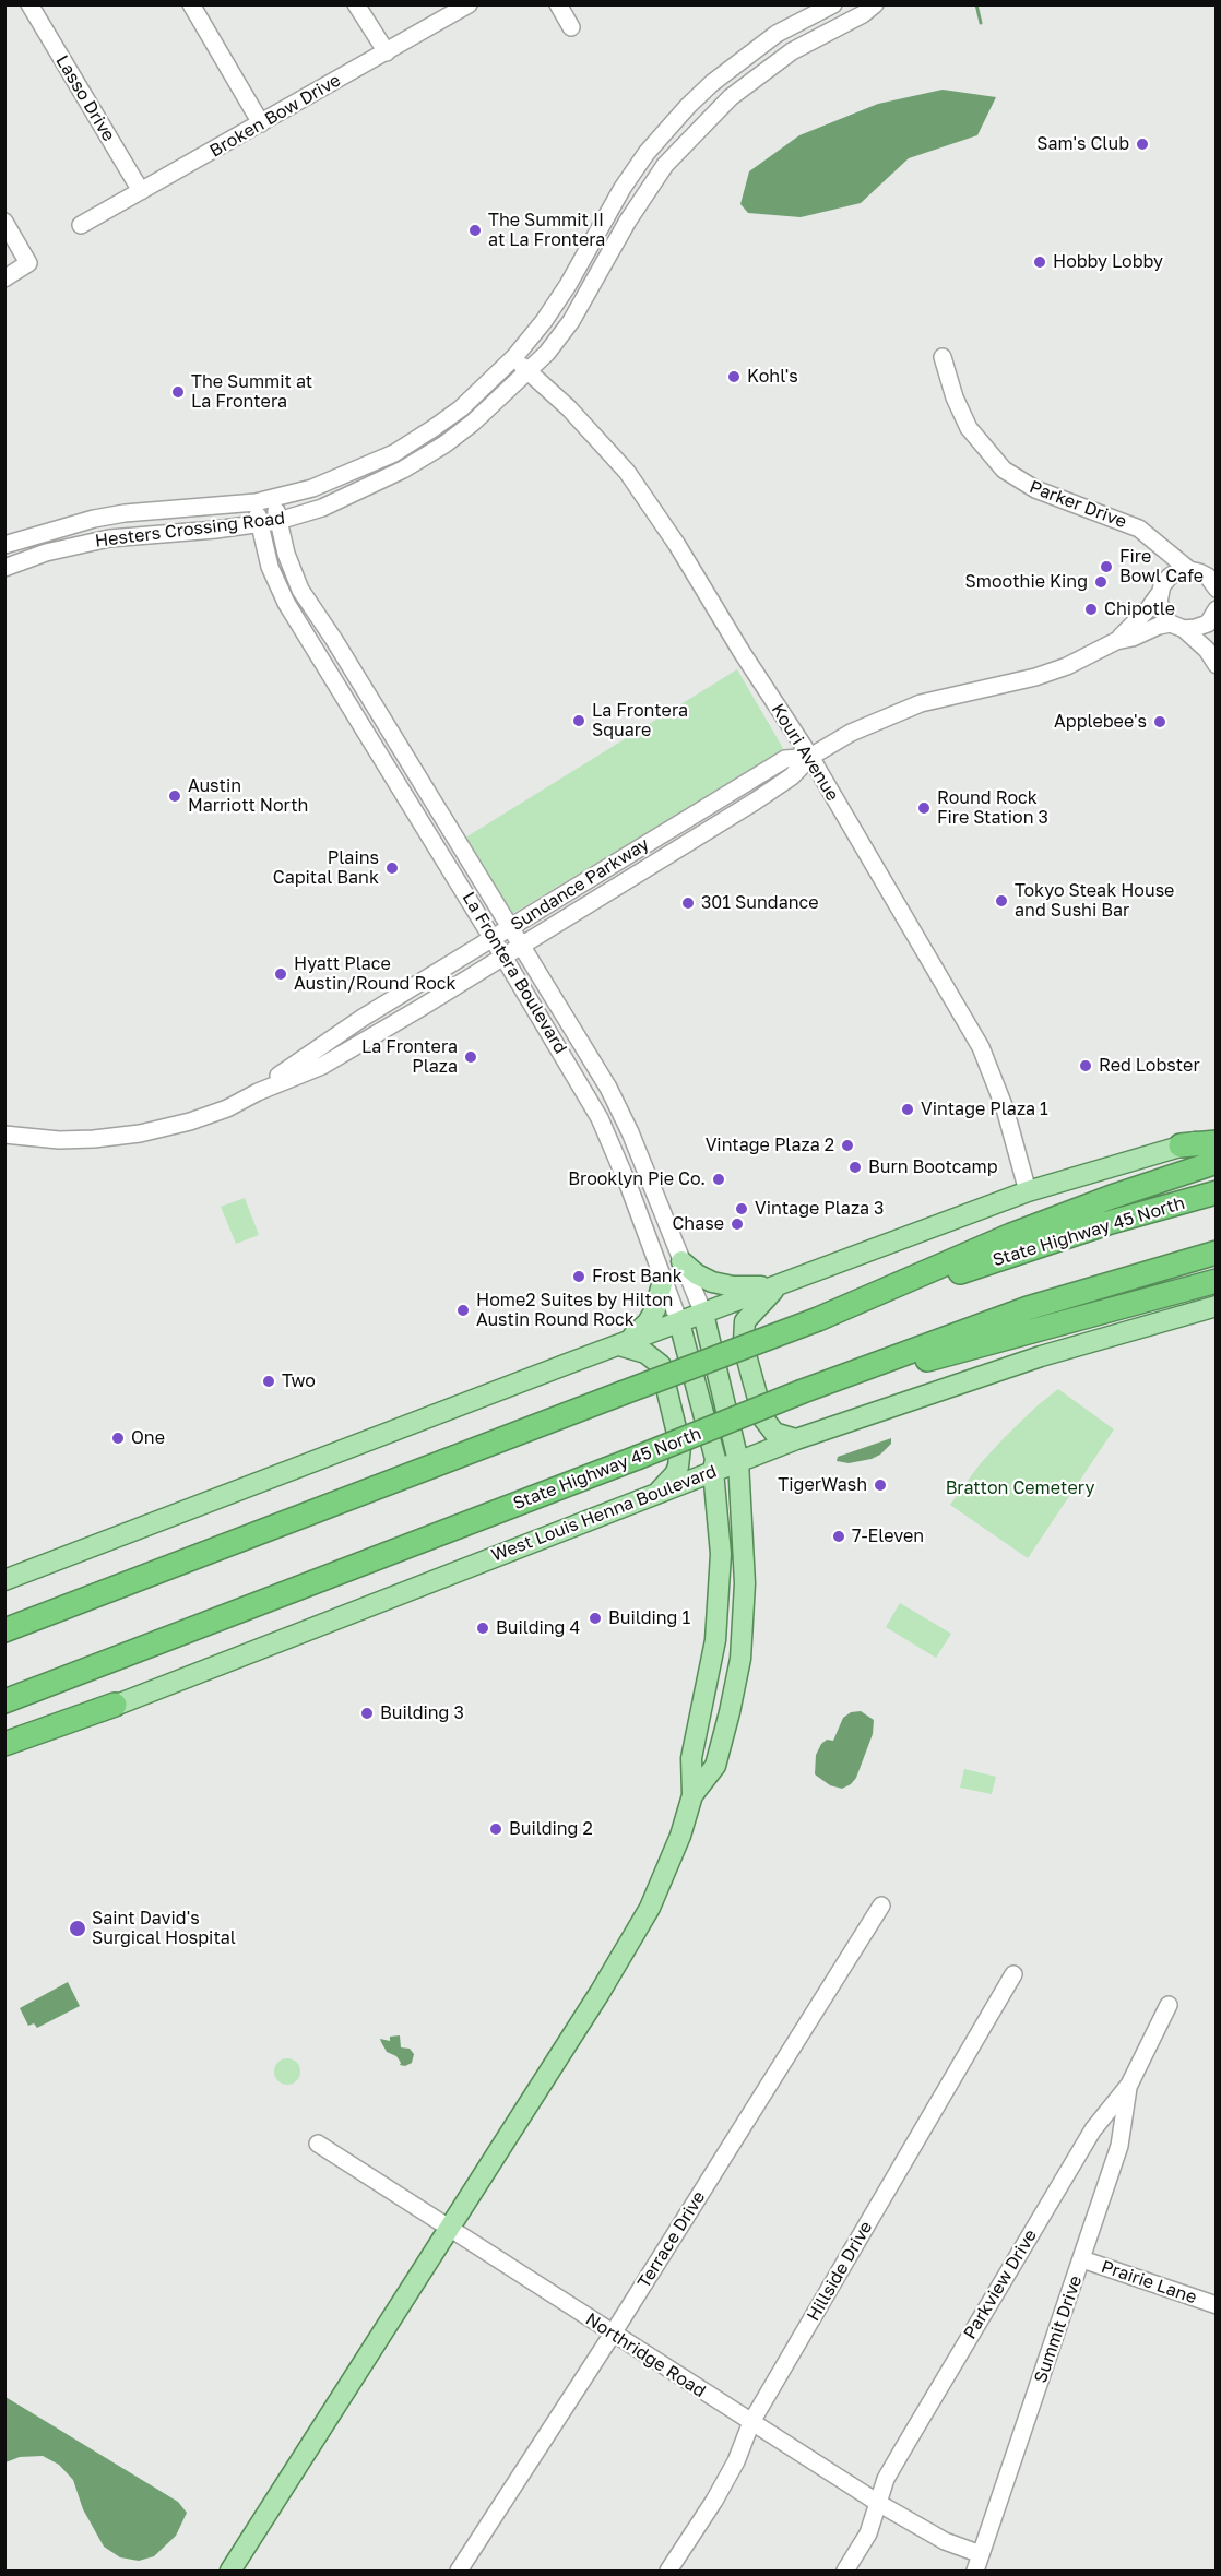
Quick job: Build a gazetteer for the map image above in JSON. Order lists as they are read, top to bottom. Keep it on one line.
{"streets":{"highway":["State Highway 45 North"],"main road":["La Frontera Boulevard","West Louis Henna Boulevard"],"street":["Lasso Drive","Broken Bow Drive","Parker Drive","Hesters Crossing Road","Kouri Avenue","Sundance Parkway","Terrace Drive","Hillside Drive","Prairie Lane","Parkview Drive","Summit Drive","Northridge Road"]},"crossings":[["Lasso Drive","Broken Bow Drive"],["Hesters Crossing Road","Kouri Avenue"],["Hesters Crossing Road","La Frontera Boulevard"],["Kouri Avenue","Sundance Parkway"],["Sundance Parkway","La Frontera Boulevard"],["La Frontera Boulevard","West Louis Henna Boulevard"],["Terrace Drive","Northridge Road"],["Hillside Drive","Northridge Road"],["Prairie Lane","Summit Drive"],["Parkview Drive","Summit Drive"],["Parkview Drive","Northridge Road"],["Summit Drive","Northridge Road"]],"parks":["Bratton Cemetery"],"places":["Sam's Club","The Summit II at La Frontera","Hobby Lobby","Kohl's","The Summit at La Frontera","Fire Bowl Cafe","Smoothie King","Chipotle","La Frontera Square","Applebee's","Austin Marriott North","Round Rock Fire Station 3","Plains Capital Bank","Tokyo Steak House and Sushi Bar","301 Sundance","Hyatt Place Austin/Round Rock","La Frontera Plaza","Red Lobster","Vintage Plaza 1","Vintage Plaza 2","Burn Bootcamp","Brooklyn Pie Co.","Vintage Plaza 3","Chase","Frost Bank","Home2 Suites by Hilton Austin Round Rock","Two","One","TigerWash","7-Eleven","Building 1","Building 4","Building 3","Building 2","Saint David's Surgical Hospital"]}
